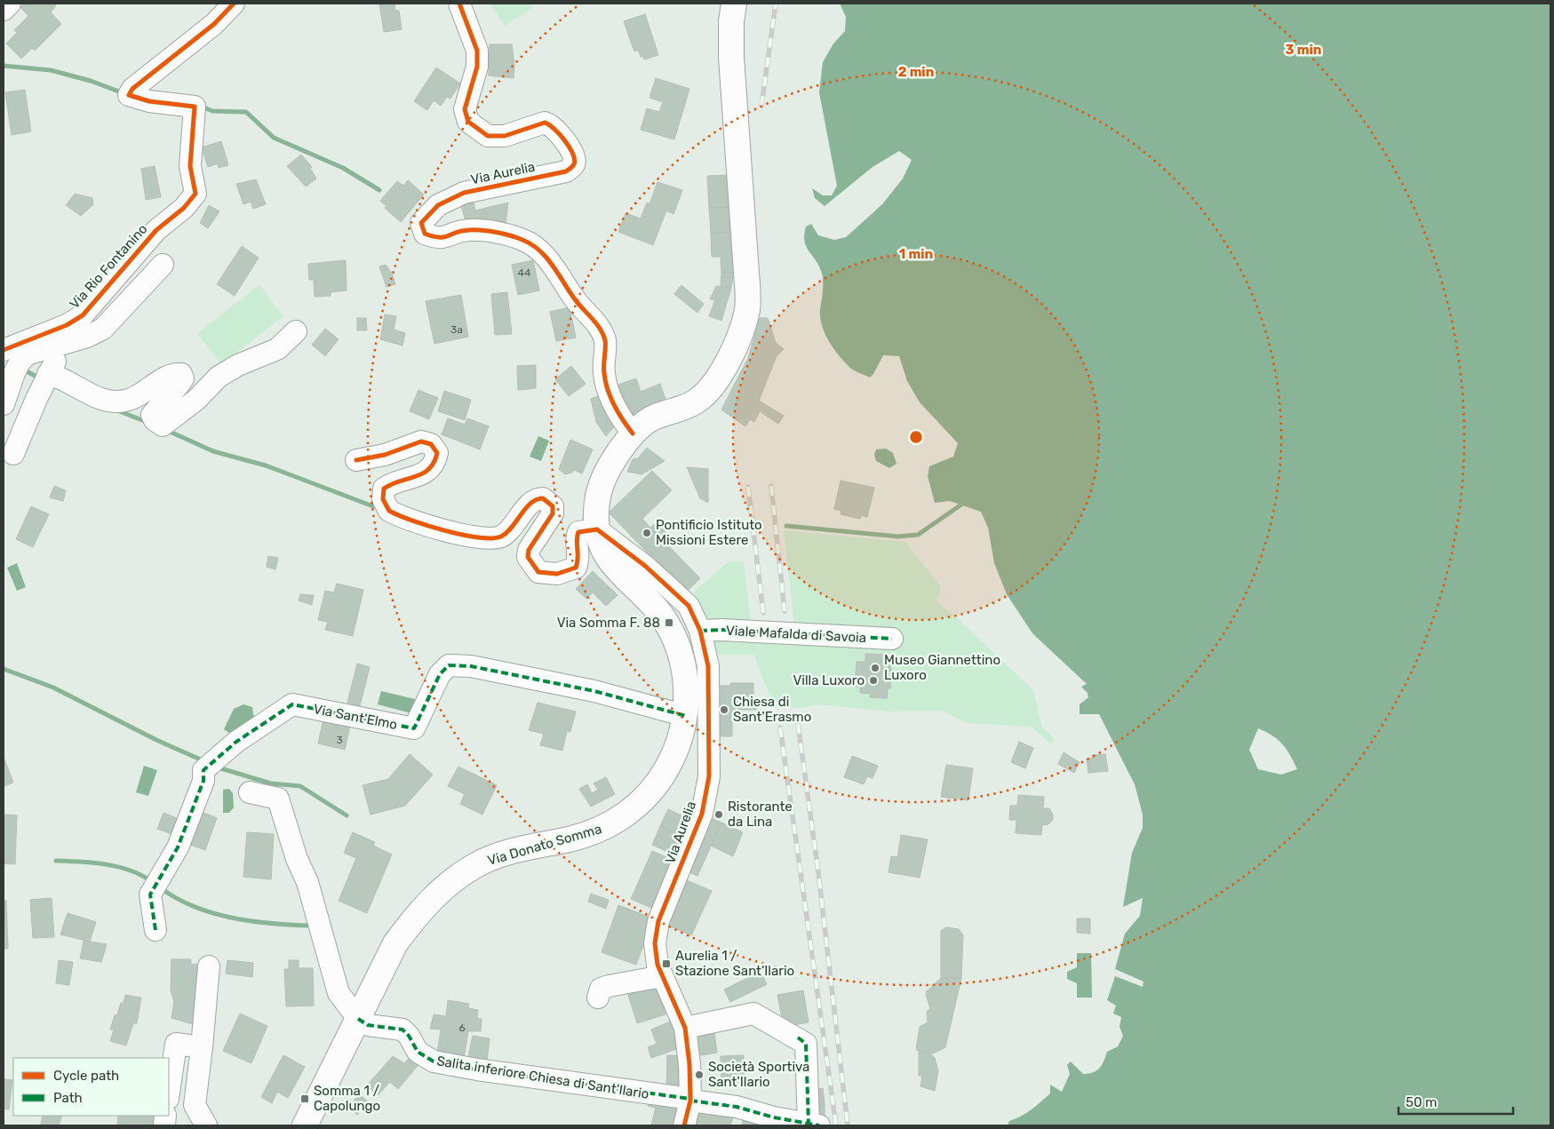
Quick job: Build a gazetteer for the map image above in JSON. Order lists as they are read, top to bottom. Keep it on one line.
{"streets":{"main road":["Via Donato Somma"],"street":["Via Aurelia","Via Rio Fontanino","Viale Mafalda di Savoia","Via Sant'Elmo","Salita inferiore Chiesa di Sant'Ilario"]},"crossings":[["Via Aurelia","Viale Mafalda di Savoia"],["Via Aurelia","Via Donato Somma"],["Via Aurelia","Salita inferiore Chiesa di Sant'Ilario"],["Via Sant'Elmo","Via Donato Somma"],["Via Donato Somma","Salita inferiore Chiesa di Sant'Ilario"]],"places":{"other":["Pontificio Istituto Missioni Estere","Museo Giannettino Luxoro","Villa Luxoro","Chiesa di Sant'Erasmo","Ristorante da Lina","Società Sportiva Sant'Ilario"],"transit":["Via Somma F. 88","Aurelia 1 / Stazione Sant'Ilario","Somma 1 / Capolungo"]},"house_numbers":["44","3a","3","6"],"legend":["Cycle path","Path"],"scale_bar":"50 m","rings":["3 min","2 min","1 min"]}
